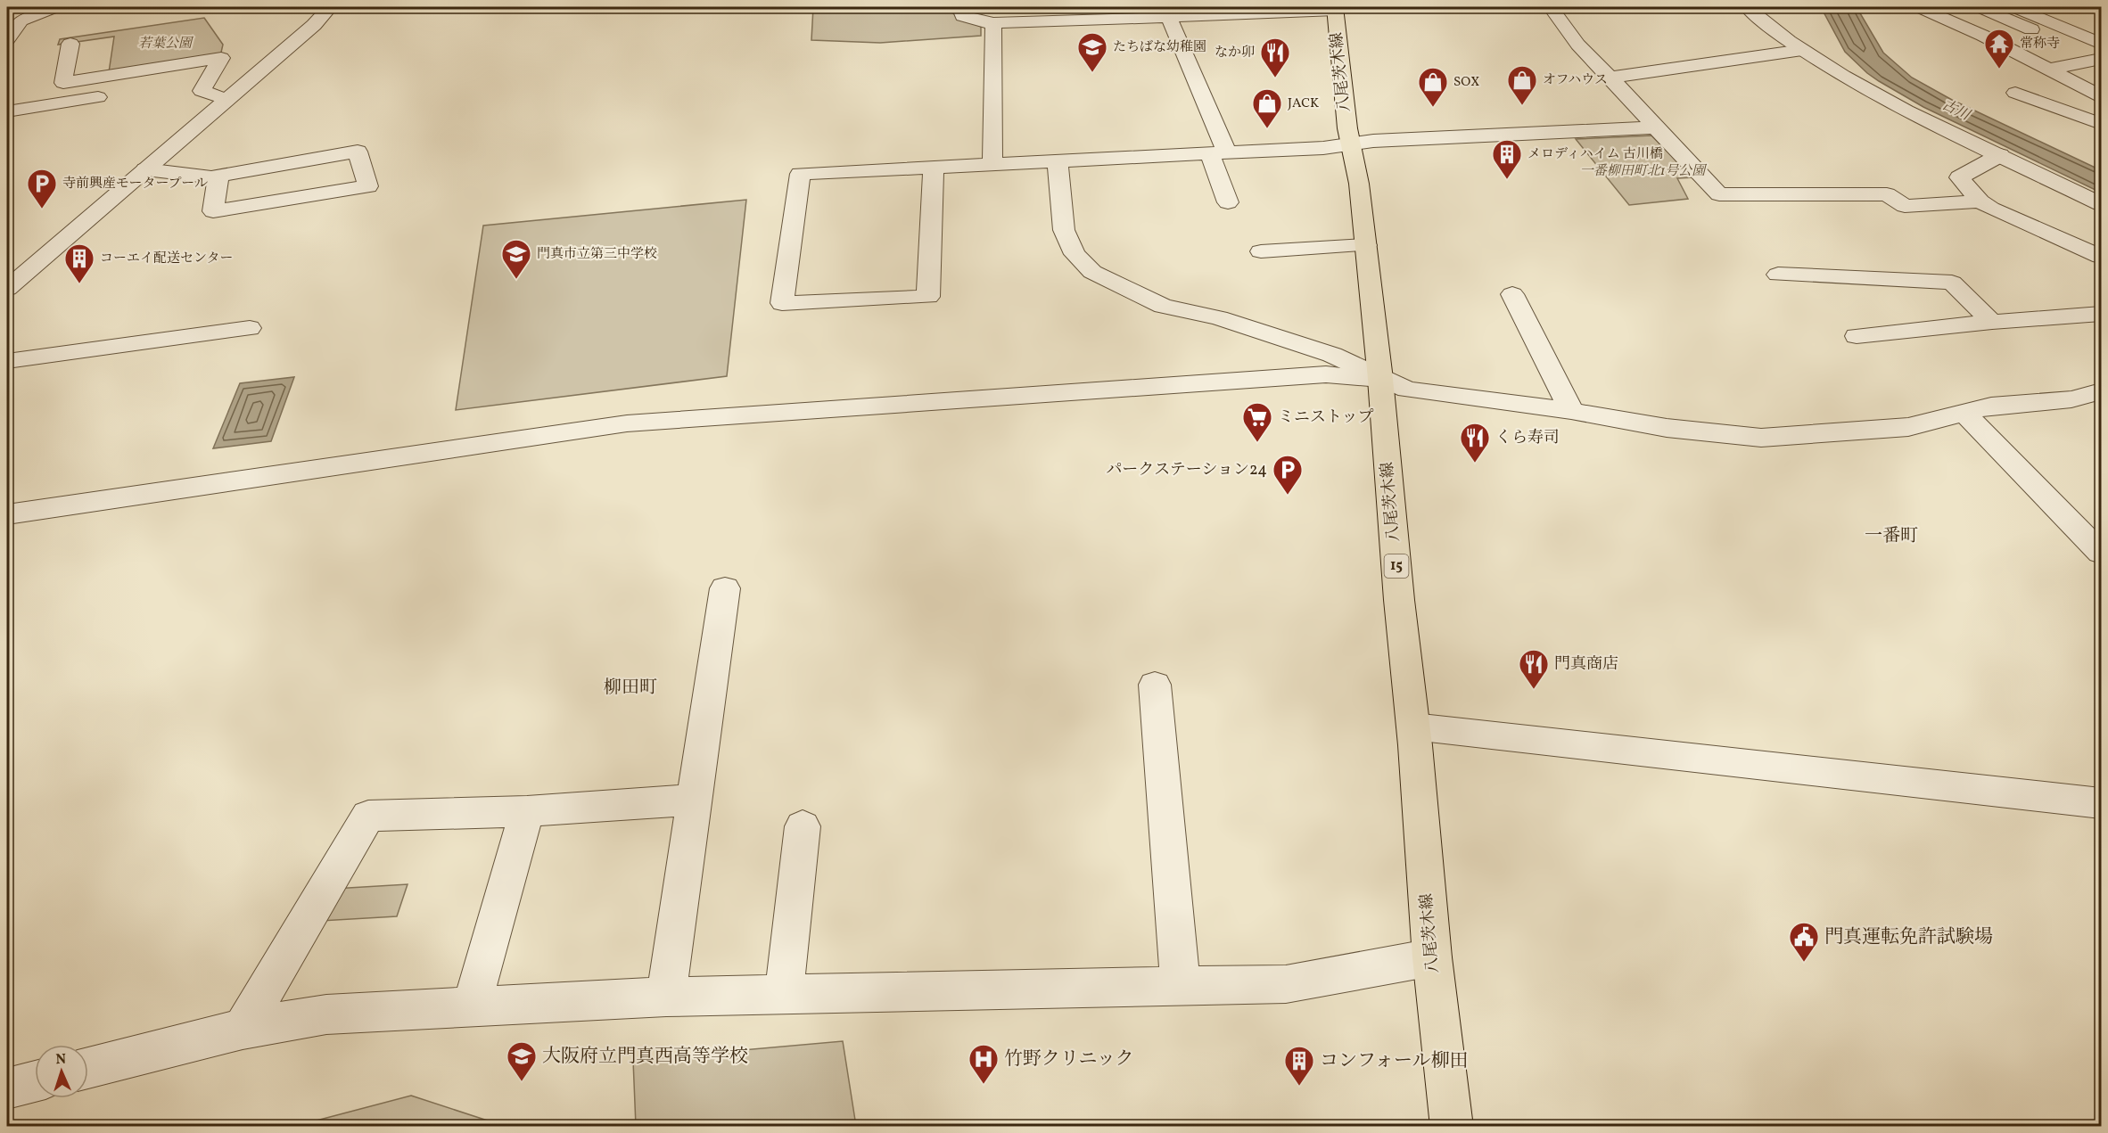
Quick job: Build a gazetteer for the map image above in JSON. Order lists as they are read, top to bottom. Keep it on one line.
{"streets":{"main road":["八尾茨木線","15"]},"districts":["一番町","柳田町"],"water":["古川"],"parks":["若葉公園","一番柳田町北1号公園"],"places":{"temple":["常称寺"],"school or university":["たちばな幼稚園","門真市立第三中学校","大阪府立門真西高等学校"],"restaurant":["なか卯","くら寿司","門真商店"],"shop":["オフハウス","SOX","JACK"],"building":["メロディハイム 古川橋","コーエイ配送センター","コンフォール柳田"],"parking":["寺前興産モータープール","パークステーション24"],"supermarket":["ミニストップ"],"public building":["門真運転免許試験場"],"hospital":["竹野クリニック"]},"north":"top"}
